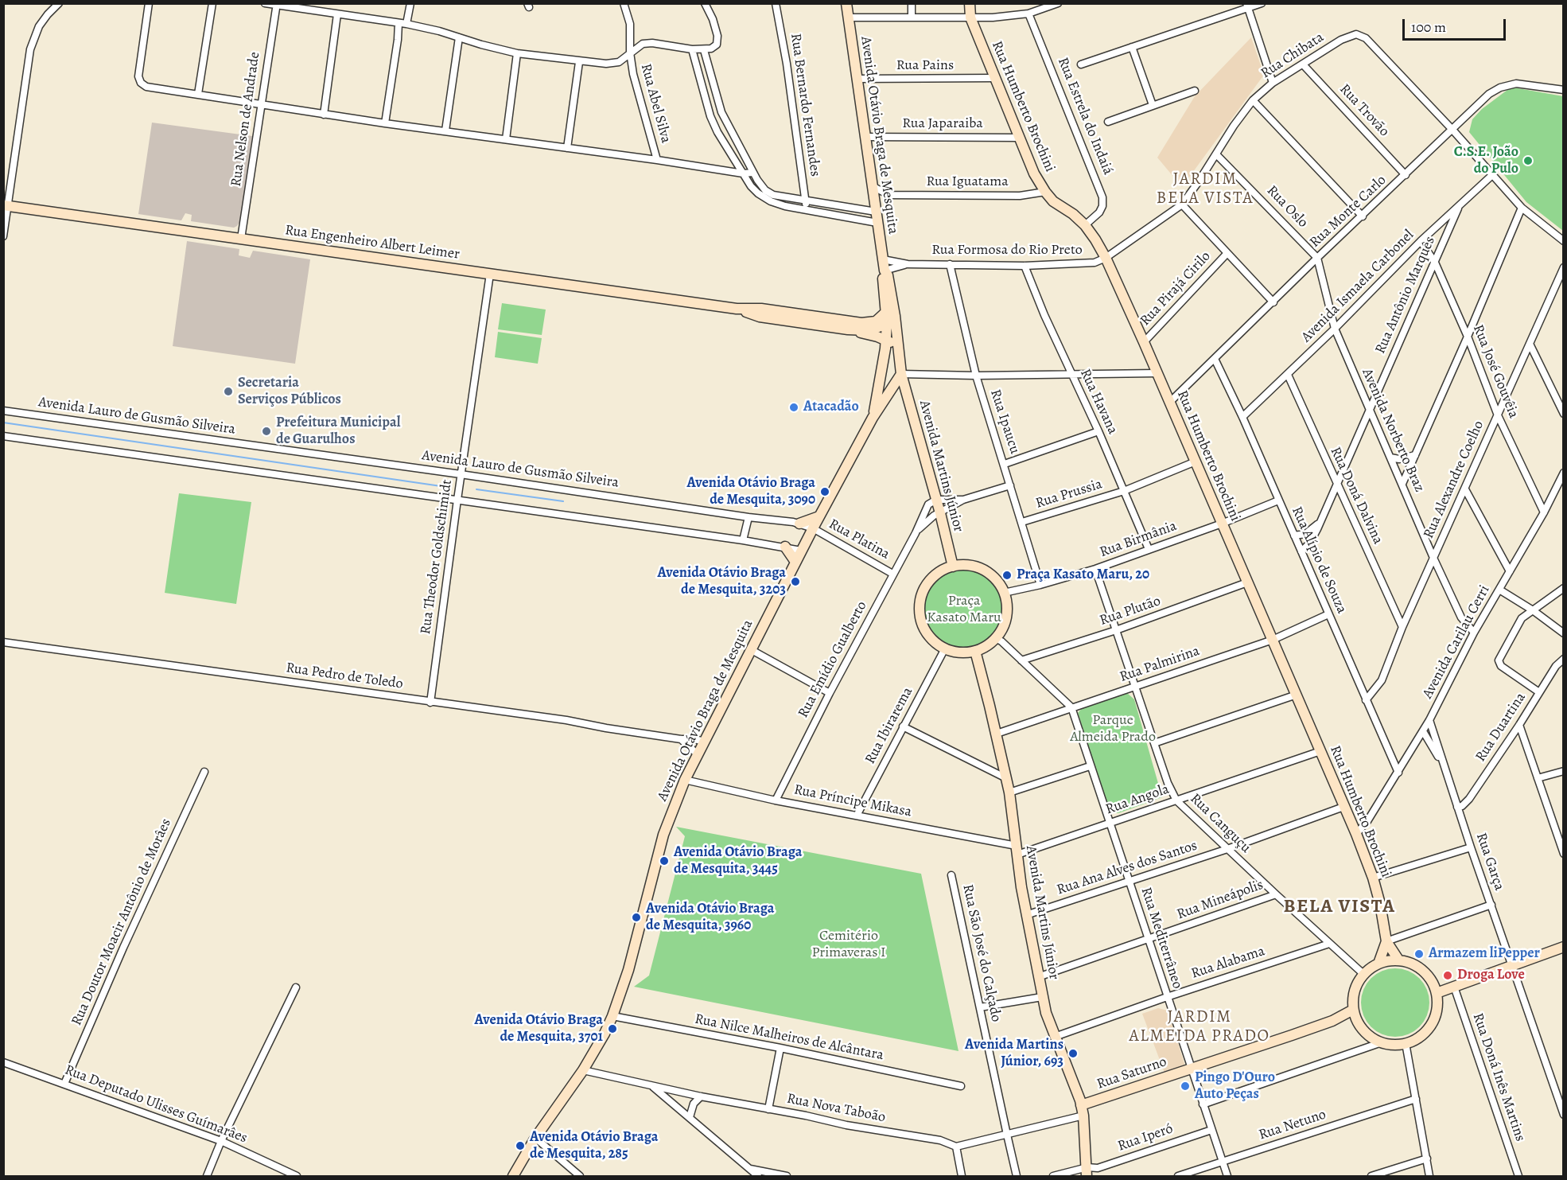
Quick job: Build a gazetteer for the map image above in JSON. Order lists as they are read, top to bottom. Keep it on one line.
{"streets":{"street":["Rua Chibata","Rua Pains","Rua Abel Silva","Rua Bernardo Fernandes","Rua Humberto Brochini","Rua Trovão","Rua Estrela do Indaiá","Rua Nelson de Andrade","Rua Japaraiba","Avenida Otávio Braga de Mesquita","Rua Iguatama","Rua Oslo","Rua Monte Carlo","Rua Engenheiro Albert Leimer","Rua Formosa do Rio Preto","Avenida Ismaela Carbonel","Rua Pirajá Cirilo","Rua Antônio Marquês","Rua José Gouvêia","Rua Havana","Avenida Lauro de Gusmão Silveira","Rua Ipaucu","Avenida Norberto Braz","Avenida Martins Júnior","Rua Alexandre Coelho","Rua Prussia","Rua Doná Dalvina","Rua Platina","Rua Birmânia","Rua Theodor Goldschimidt","Rua Alípio de Souza","Rua Plutão","Avenida Carilau Cerri","Rua Emídio Gualberto","Rua Palmirina","Rua Pedro de Toledo","Rua Ibirarema","Rua Duartina","Rua Angola","Rua Príncipe Mikasa","Rua Canguçu","Rua Garça","Rua Ana Alves dos Santos","Rua Mineápolis","Rua Doutor Moacir Antônio de Morâes","Rua Mediterrâneo","Rua São José do Calçado","Rua Alabama","Rua Nilce Malheiros de Alcântara","Rua Saturno","Rua Doná Inês Martins","Rua Deputado Ulisses Guímarâes","Rua Nova Taboão","Rua Netuno","Rua Iperó"]},"crossings":[["Rua Chibata","Rua Humberto Brochini"],["Rua Chibata","Rua Trovão"],["Rua Chibata","Rua Oslo"],["Rua Chibata","Rua Monte Carlo"],["Rua Chibata","Rua Formosa do Rio Preto"],["Rua Pains","Rua Humberto Brochini"],["Rua Pains","Avenida Otávio Braga de Mesquita"],["Rua Humberto Brochini","Rua Estrela do Indaiá"],["Rua Humberto Brochini","Rua Japaraiba"],["Rua Humberto Brochini","Rua Iguatama"],["Rua Humberto Brochini","Rua Monte Carlo"],["Rua Humberto Brochini","Rua Formosa do Rio Preto"],["Rua Humberto Brochini","Rua Pirajá Cirilo"],["Rua Humberto Brochini","Rua Prussia"],["Rua Humberto Brochini","Rua Birmânia"],["Rua Humberto Brochini","Rua Plutão"],["Rua Humberto Brochini","Avenida Carilau Cerri"],["Rua Humberto Brochini","Rua Palmirina"],["Rua Humberto Brochini","Rua Angola"],["Rua Humberto Brochini","Rua Canguçu"],["Rua Humberto Brochini","Rua Ana Alves dos Santos"],["Rua Humberto Brochini","Rua Saturno"],["Rua Trovão","Rua Monte Carlo"],["Rua Nelson de Andrade","Rua Engenheiro Albert Leimer"],["Rua Japaraiba","Avenida Otávio Braga de Mesquita"],["Avenida Otávio Braga de Mesquita","Rua Iguatama"],["Avenida Otávio Braga de Mesquita","Rua Engenheiro Albert Leimer"],["Avenida Otávio Braga de Mesquita","Rua Formosa do Rio Preto"],["Avenida Otávio Braga de Mesquita","Avenida Lauro de Gusmão Silveira"],["Avenida Otávio Braga de Mesquita","Avenida Martins Júnior"],["Avenida Otávio Braga de Mesquita","Rua Platina"],["Avenida Otávio Braga de Mesquita","Rua Pedro de Toledo"],["Avenida Otávio Braga de Mesquita","Rua Príncipe Mikasa"],["Avenida Otávio Braga de Mesquita","Rua Nilce Malheiros de Alcântara"],["Avenida Otávio Braga de Mesquita","Rua Nova Taboão"],["Rua Oslo","Rua Monte Carlo"],["Rua Oslo","Avenida Norberto Braz"],["Rua Monte Carlo","Avenida Norberto Braz"],["Rua Monte Carlo","Rua Alípio de Souza"],["Rua Engenheiro Albert Leimer","Rua Theodor Goldschimidt"],["Rua Formosa do Rio Preto","Rua Havana"],["Rua Formosa do Rio Preto","Rua Ipaucu"],["Avenida Ismaela Carbonel","Rua Antônio Marquês"],["Avenida Ismaela Carbonel","Rua José Gouvêia"],["Avenida Ismaela Carbonel","Avenida Norberto Braz"],["Avenida Ismaela Carbonel","Rua Doná Dalvina"],["Avenida Ismaela Carbonel","Rua Alípio de Souza"],["Rua Antônio Marquês","Rua José Gouvêia"],["Rua Antônio Marquês","Avenida Norberto Braz"],["Rua Antônio Marquês","Rua Doná Dalvina"],["Rua Antônio Marquês","Rua Alípio de Souza"],["Rua José Gouvêia","Rua Alexandre Coelho"],["Rua José Gouvêia","Avenida Carilau Cerri"],["Rua Havana","Rua Prussia"],["Rua Havana","Rua Birmânia"],["Avenida Lauro de Gusmão Silveira","Rua Platina"],["Avenida Lauro de Gusmão Silveira","Rua Theodor Goldschimidt"],["Rua Ipaucu","Rua Prussia"],["Rua Ipaucu","Rua Birmânia"],["Rua Ipaucu","Rua Emídio Gualberto"],["Avenida Norberto Braz","Rua Alexandre Coelho"],["Avenida Norberto Braz","Avenida Carilau Cerri"],["Avenida Martins Júnior","Rua Birmânia"],["Avenida Martins Júnior","Rua Emídio Gualberto"],["Avenida Martins Júnior","Rua Palmirina"],["Avenida Martins Júnior","Rua Ibirarema"],["Avenida Martins Júnior","Rua Angola"],["Avenida Martins Júnior","Rua Príncipe Mikasa"],["Avenida Martins Júnior","Rua Ana Alves dos Santos"],["Avenida Martins Júnior","Rua Mineápolis"],["Avenida Martins Júnior","Rua Alabama"],["Avenida Martins Júnior","Rua Saturno"],["Avenida Martins Júnior","Rua Iperó"],["Rua Alexandre Coelho","Rua Doná Dalvina"],["Rua Alexandre Coelho","Rua Alípio de Souza"],["Rua Platina","Rua Emídio Gualberto"],["Rua Birmânia","Rua Alípio de Souza"],["Rua Birmânia","Rua Ibirarema"],["Rua Birmânia","Rua Canguçu"],["Rua Theodor Goldschimidt","Rua Pedro de Toledo"],["Rua Alípio de Souza","Avenida Carilau Cerri"],["Rua Alípio de Souza","Rua Palmirina"],["Rua Plutão","Rua Canguçu"],["Avenida Carilau Cerri","Rua Garça"],["Rua Emídio Gualberto","Rua Príncipe Mikasa"],["Rua Palmirina","Rua Canguçu"],["Rua Palmirina","Rua Mediterrâneo"],["Rua Ibirarema","Rua Príncipe Mikasa"],["Rua Duartina","Rua Garça"],["Rua Angola","Rua Príncipe Mikasa"],["Rua Angola","Rua Canguçu"],["Rua Angola","Rua Mediterrâneo"],["Rua Canguçu","Rua Ana Alves dos Santos"],["Rua Canguçu","Rua Mineápolis"],["Rua Canguçu","Rua Alabama"],["Rua Canguçu","Rua Saturno"],["Rua Ana Alves dos Santos","Rua Mediterrâneo"],["Rua Mineápolis","Rua Mediterrâneo"],["Rua Doutor Moacir Antônio de Morâes","Rua Deputado Ulisses Guímarâes"],["Rua Mediterrâneo","Rua Alabama"],["Rua Mediterrâneo","Rua Saturno"],["Rua Mediterrâneo","Rua Netuno"],["Rua Mediterrâneo","Rua Iperó"]],"districts":["JARDIM BELA VISTA","BELA VISTA","JARDIM ALMEIDA PRADO"],"parks":["Praça Kasato Maru","Parque Almeida Prado","Cemitério Primaveras I"],"places":["C.S.E. João do Pulo","Secretaria Serviços Públicos","Atacadão","Prefeitura Municipal de Guarulhos","Avenida Otávio Braga de Mesquita, 3090","Praça Kasato Maru, 20","Avenida Otávio Braga de Mesquita, 3203","Avenida Otávio Braga de Mesquita, 3445","Avenida Otávio Braga de Mesquita, 3960","Armazem liPepper","Droga Love","Avenida Otávio Braga de Mesquita, 3701","Avenida Martins Júnior, 693","Pingo D'Ouro Auto Peças","Avenida Otávio Braga de Mesquita, 285"],"scale_bar":"100 m"}
